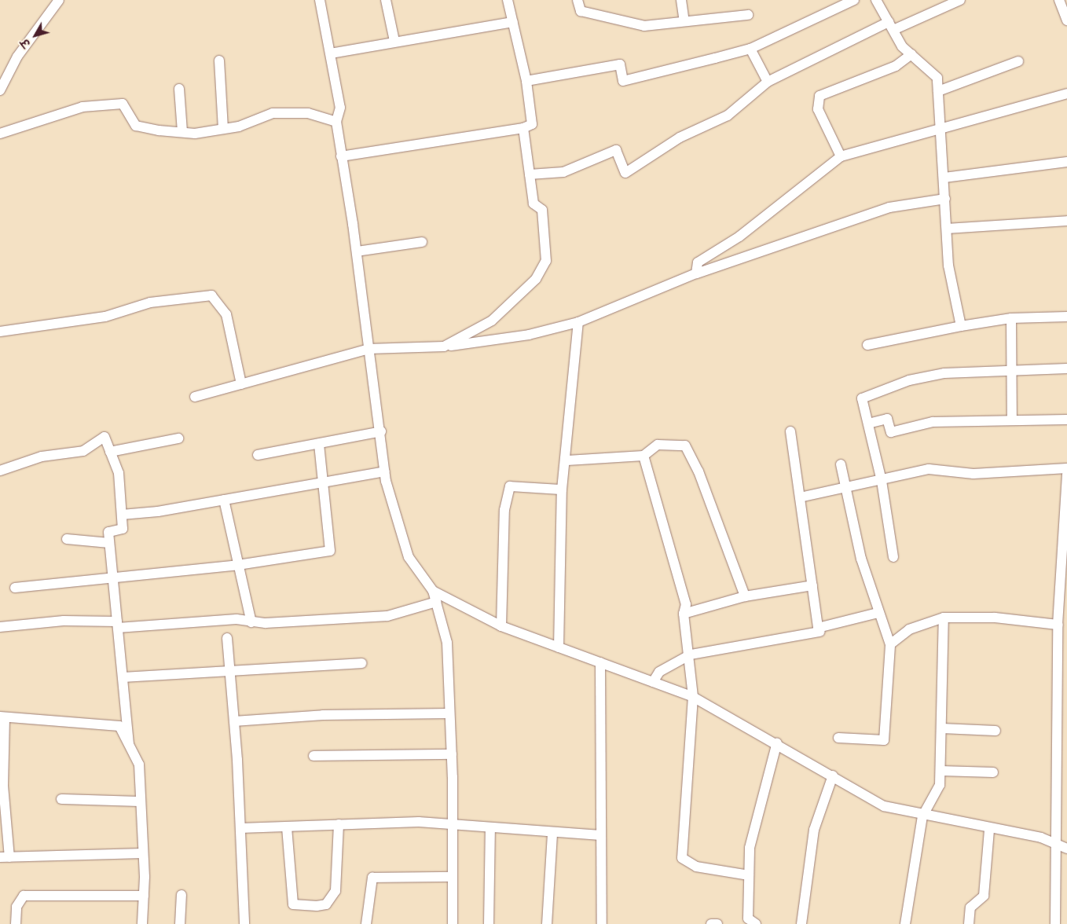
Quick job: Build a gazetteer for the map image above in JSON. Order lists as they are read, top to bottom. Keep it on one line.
{"north":"bottom left"}
